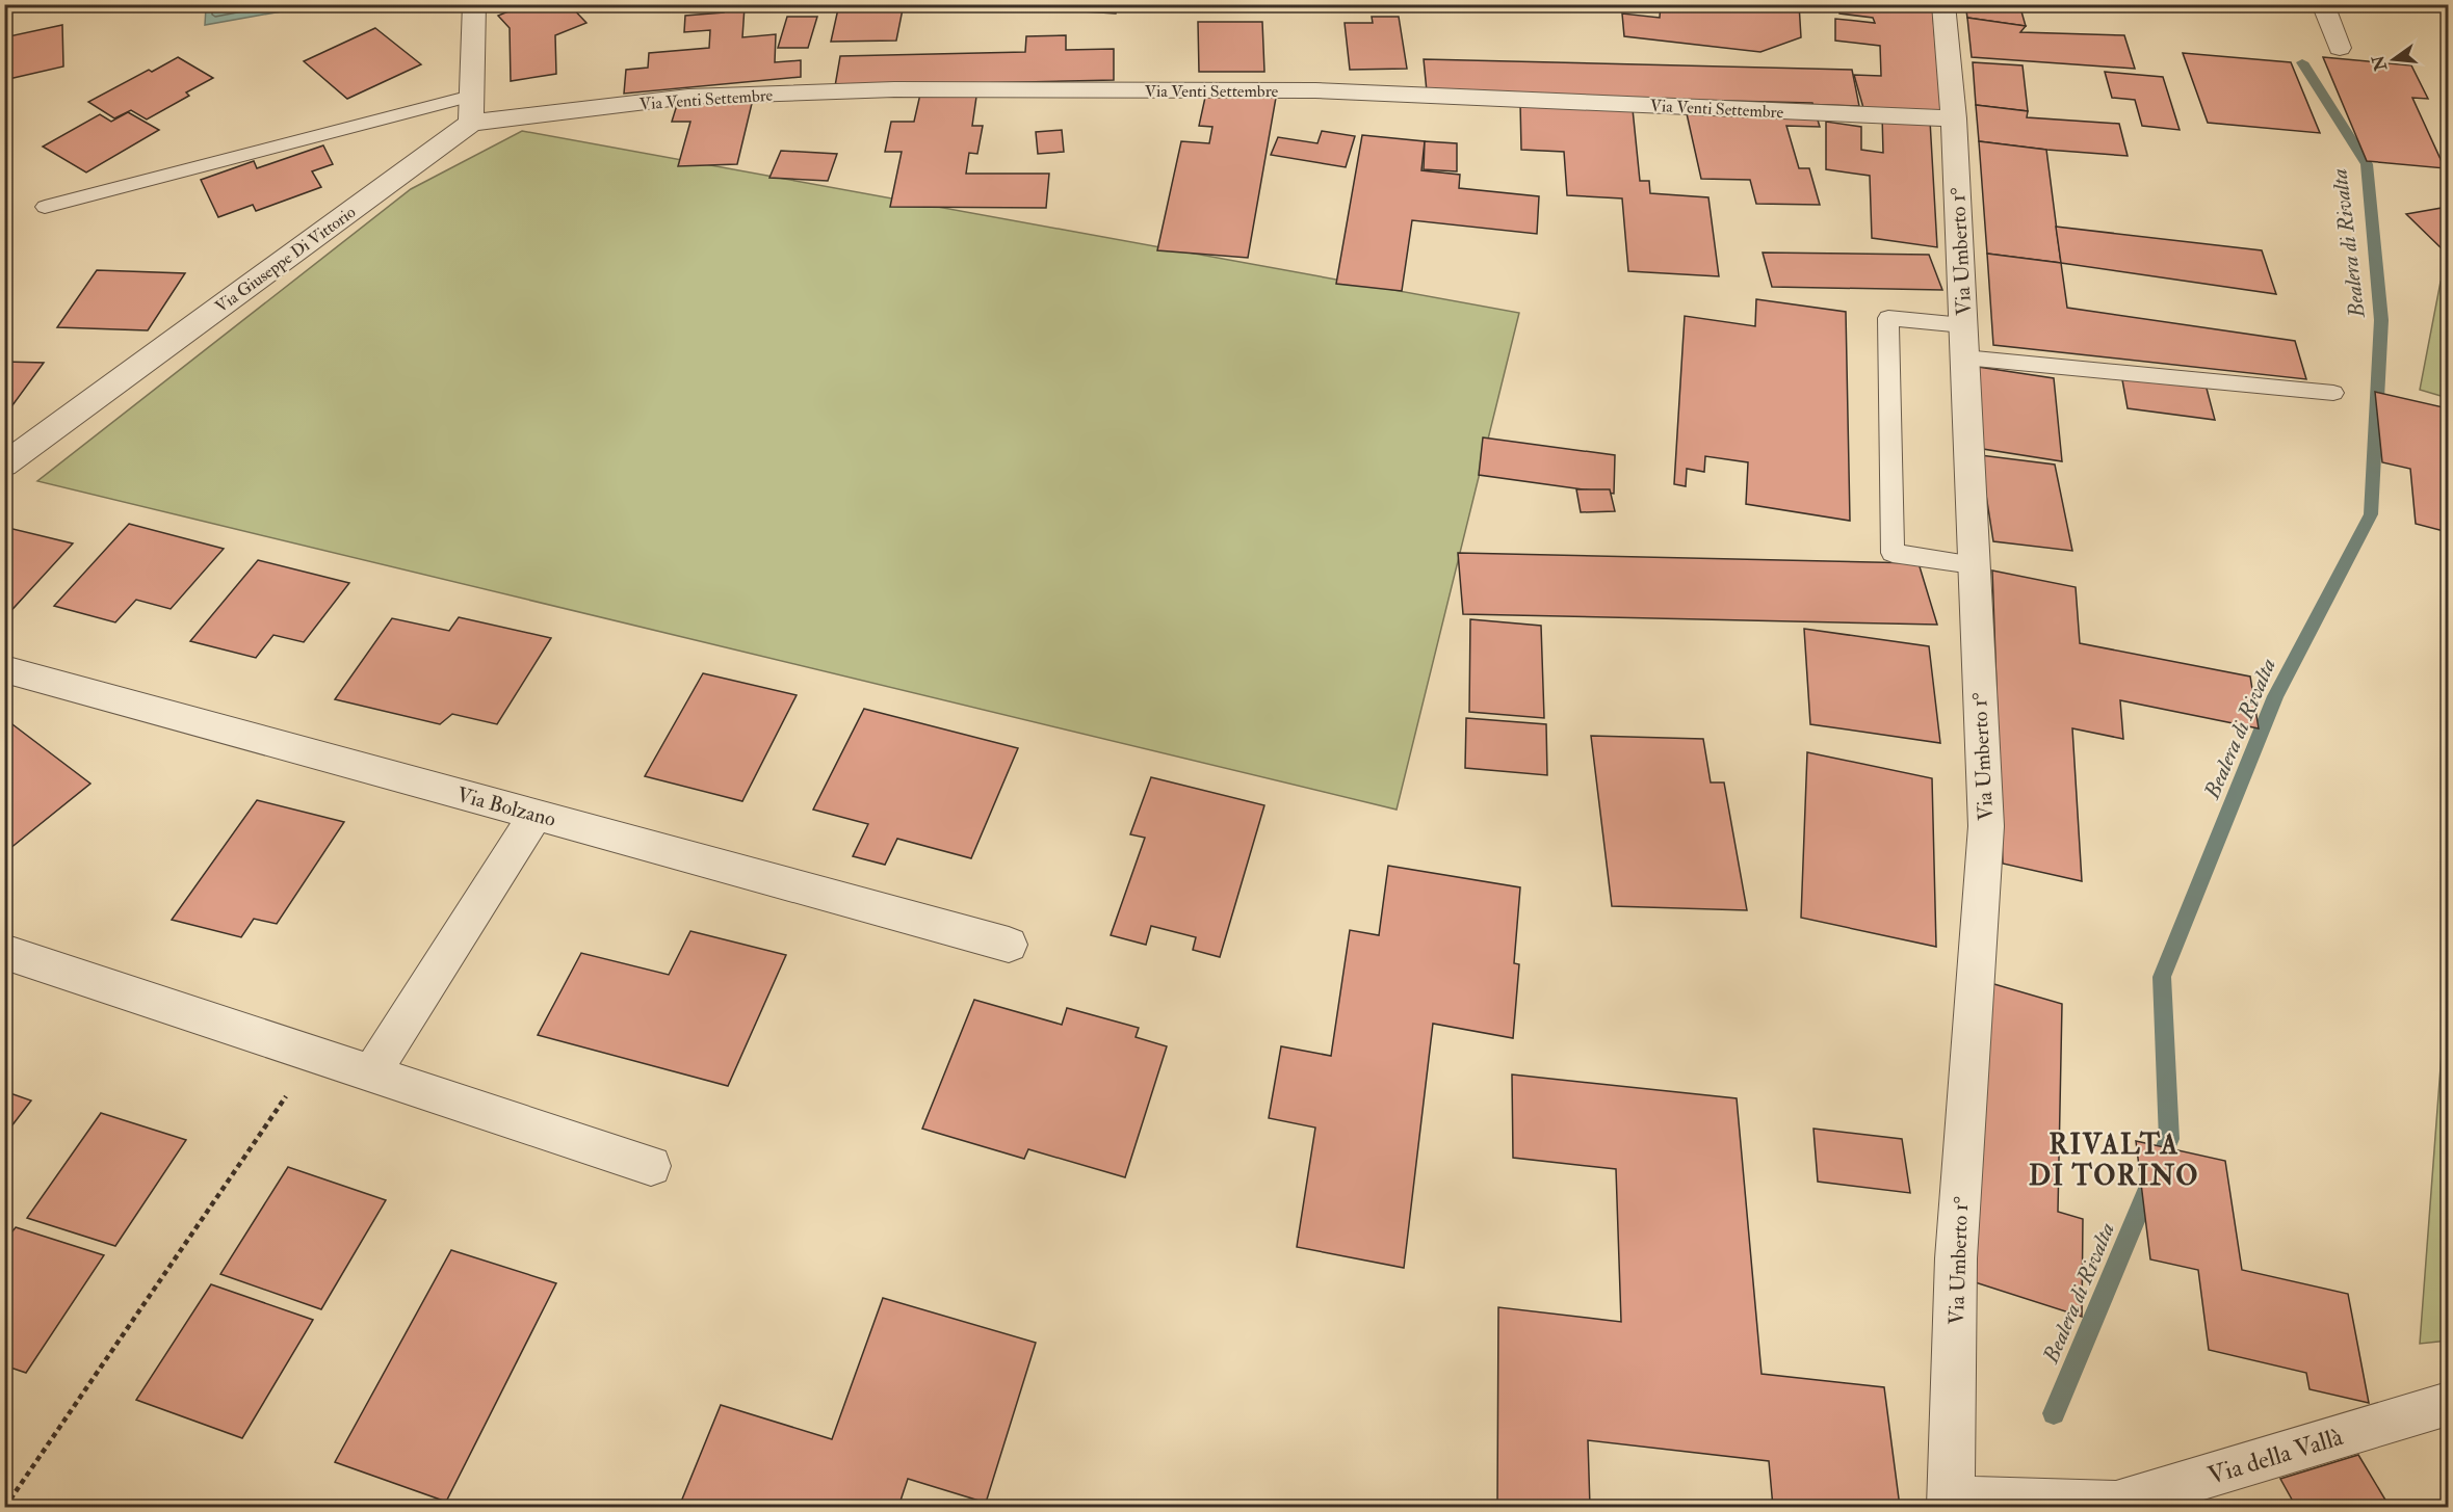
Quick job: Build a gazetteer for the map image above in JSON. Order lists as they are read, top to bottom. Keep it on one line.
{"streets":{"street":["Via Venti Settembre","Via Umberto 1°","Via Giuseppe Di Vittorio","Via Bolzano","Via della Vallà"]},"crossings":[["Via Venti Settembre","Via Umberto 1°"],["Via Venti Settembre","Via Giuseppe Di Vittorio"],["Via Umberto 1°","Via della Vallà"]],"districts":["RIVALTA DI TORINO"],"water":["Bealera di Rivalta"],"north":"left"}
